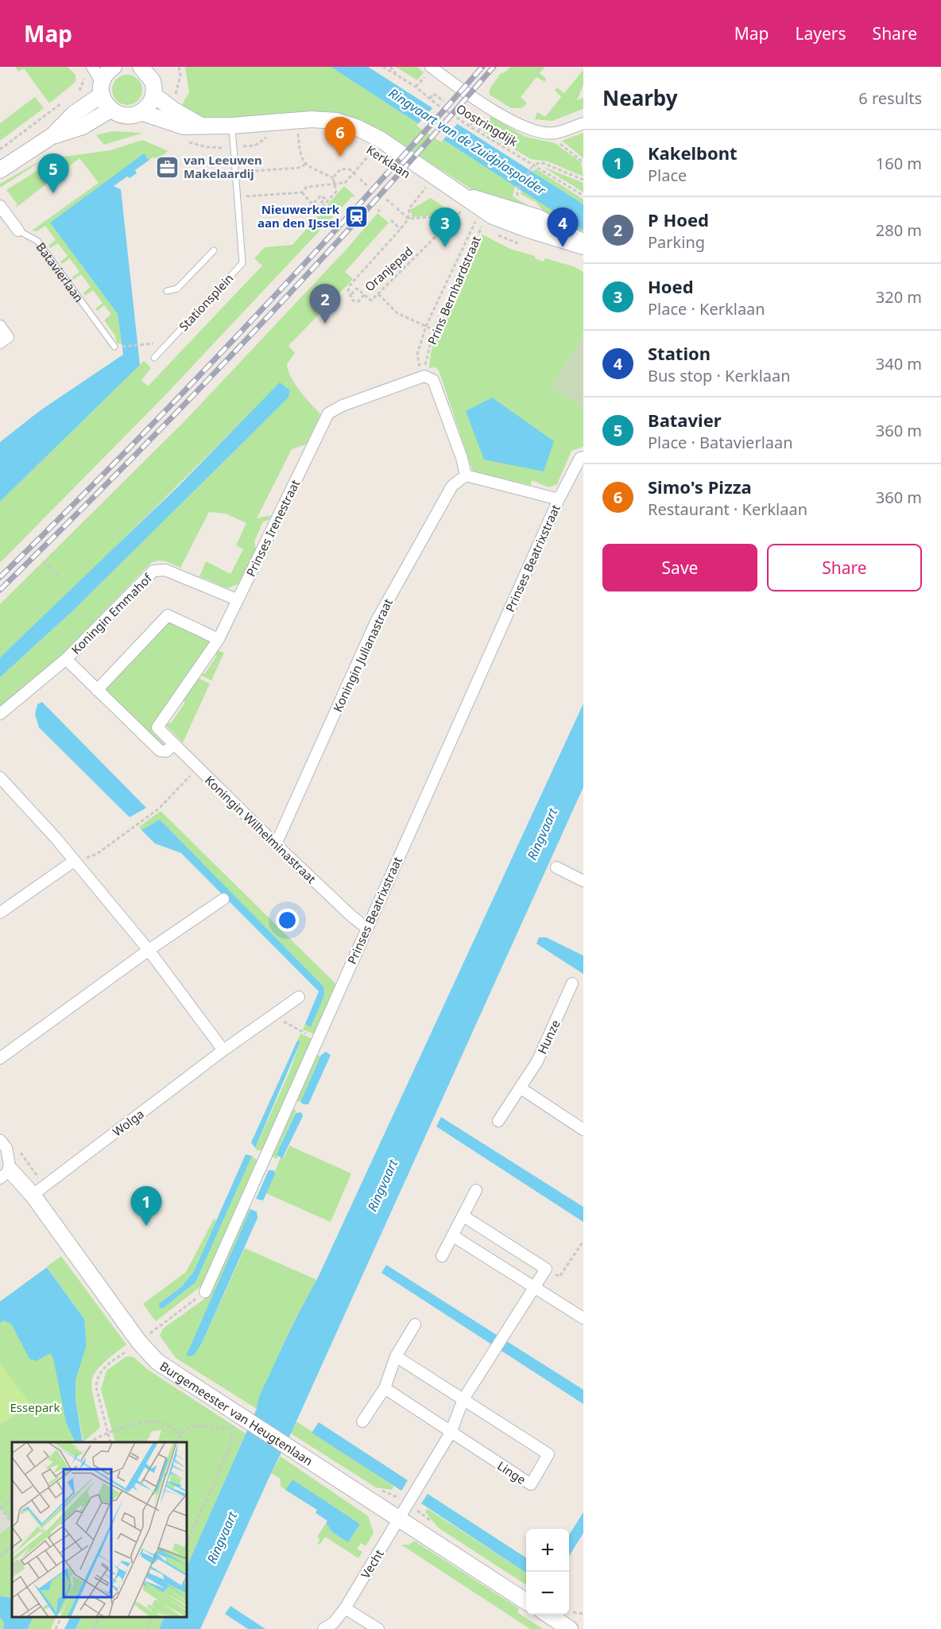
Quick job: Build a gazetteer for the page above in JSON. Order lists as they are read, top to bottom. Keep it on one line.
{"streets":{"street":["Kerklaan","Batavierlaan","Prinses Irenestraat","Prinses Beatrixstraat","Koningin Emmahof","Koningin Julianastraat","Koningin Wilhelminastraat","Hunze","Wolga","Burgemeester van Heugtenlaan","Linge","Vecht"],"lane":["Stationsplein"],"path":["Oostringdijk","Oranjepad","Prins Bernhardstraat"]},"crossings":[["Kerklaan","Stationsplein"],["Prins Bernhardstraat","Prinses Irenestraat"],["Prinses Irenestraat","Koningin Emmahof"],["Prinses Irenestraat","Koningin Wilhelminastraat"],["Prinses Beatrixstraat","Koningin Wilhelminastraat"],["Koningin Emmahof","Koningin Wilhelminastraat"],["Koningin Julianastraat","Koningin Wilhelminastraat"],["Wolga","Burgemeester van Heugtenlaan"],["Burgemeester van Heugtenlaan","Vecht"]],"water":["Ringvaart van de Zuidplaspolder","Ringvaart"],"parks":["Essepark"],"places":{"office":["van Leeuwen Makelaardij"],"station":["Nieuwerkerk aan den IJssel"]},"page":{"header":"Map","nav":["Map","Layers","Share"],"heading":["Nearby","6 results"],"pins":["6","5","3","4","2","1"],"list":[{"mark":"1","name":"Kakelbont","note":"Place","value":"160 m"},{"mark":"2","name":"P Hoed","note":"Parking","value":"280 m"},{"mark":"3","name":"Hoed","note":"Place · Kerklaan","value":"320 m"},{"mark":"4","name":"Station","note":"Bus stop · Kerklaan","value":"340 m"},{"mark":"5","name":"Batavier","note":"Place · Batavierlaan","value":"360 m"},{"mark":"6","name":"Simo's Pizza","note":"Restaurant · Kerklaan","value":"360 m"}],"buttons":["Save","Share"],"map_buttons":["+","−"]}}
